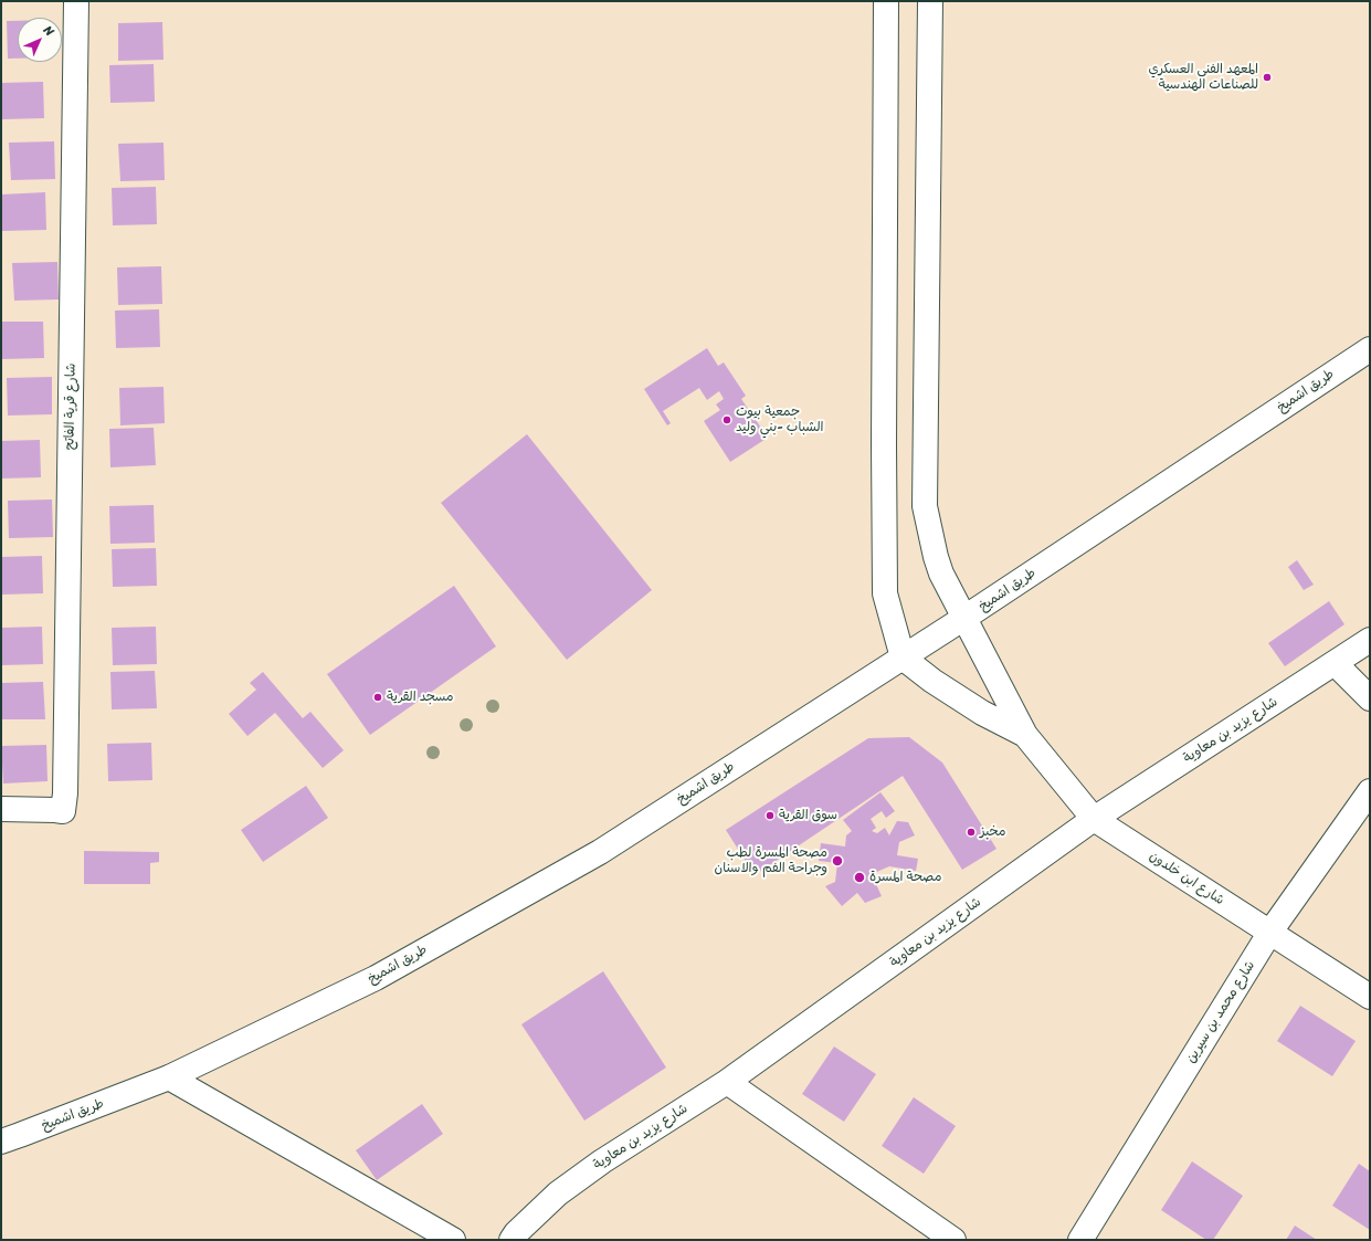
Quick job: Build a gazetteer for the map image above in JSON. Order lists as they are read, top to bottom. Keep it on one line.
{"streets":{"main road":["طريق اشميخ","شارع قرية الفاتح","شارع يزيد بن معاوية","شارع ابن خلدون","شارع محمد بن سيرين"]},"crossings":[["شارع يزيد بن معاوية","شارع ابن خلدون"],["شارع ابن خلدون","شارع محمد بن سيرين"]],"places":["المعهد الفني العسكري للصناعات الهندسية","جمعية بيوت الشباب -بني وليد","مسجد القرية","سوق القرية","مخبز","مصحة المسرة لطب وجراحة الفم والاسنان","مصحة المسرة"],"north":"top right"}
